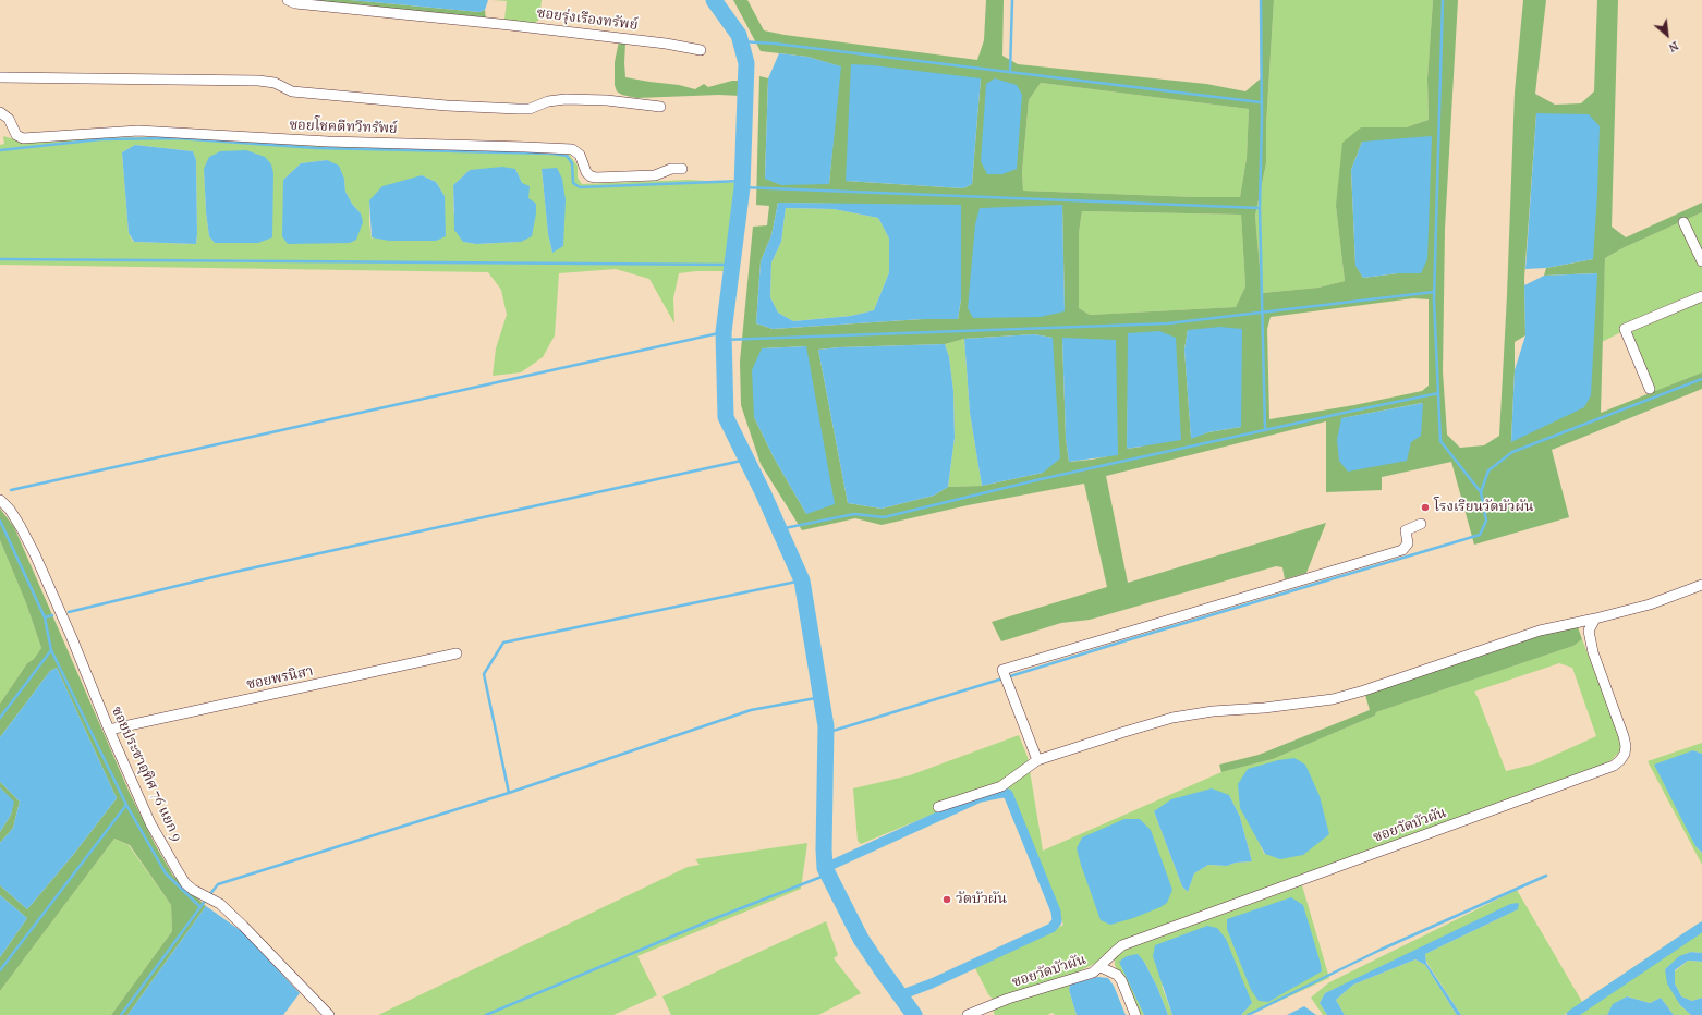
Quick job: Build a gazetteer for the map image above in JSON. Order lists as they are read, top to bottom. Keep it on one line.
{"streets":{"street":["ซอยรุ่งเรืองทรัพย์","ซอยโชคดีทวีทรัพย์","ซอยพรนิสา","ซอยประชาอุทิศ 76 แยก 9","ซอยวัดบัวผัน"]},"crossings":[["ซอยพรนิสา","ซอยประชาอุทิศ 76 แยก 9"]],"places":["โรงเรียนวัดบัวผัน","วัดบัวผัน"],"north":"bottom right"}
